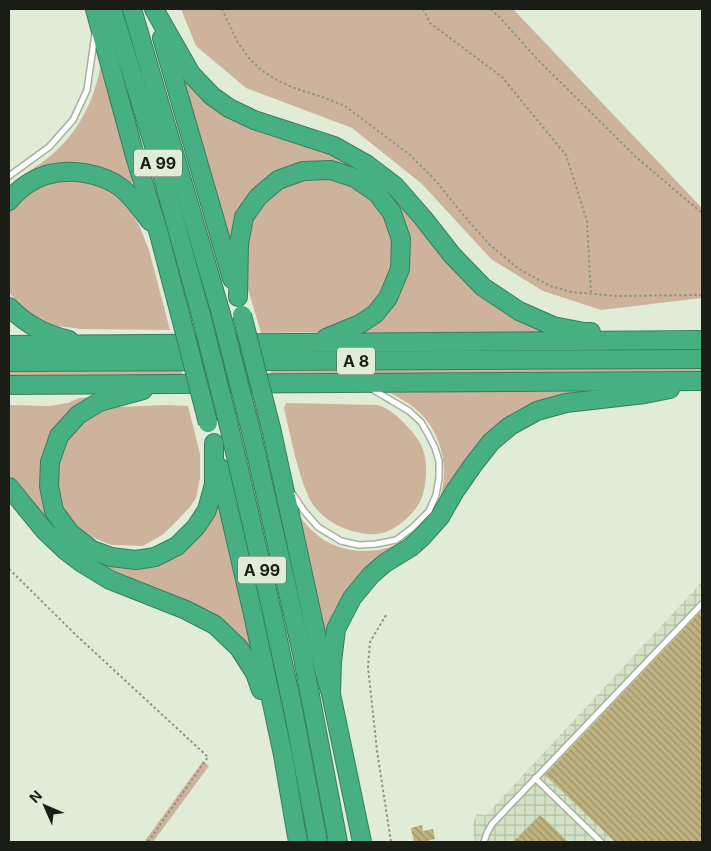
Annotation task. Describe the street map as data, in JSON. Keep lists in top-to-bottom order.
{
  "streets": {
    "highway": ["A 99", "A 8"]
  },
  "north": "top left"
}
